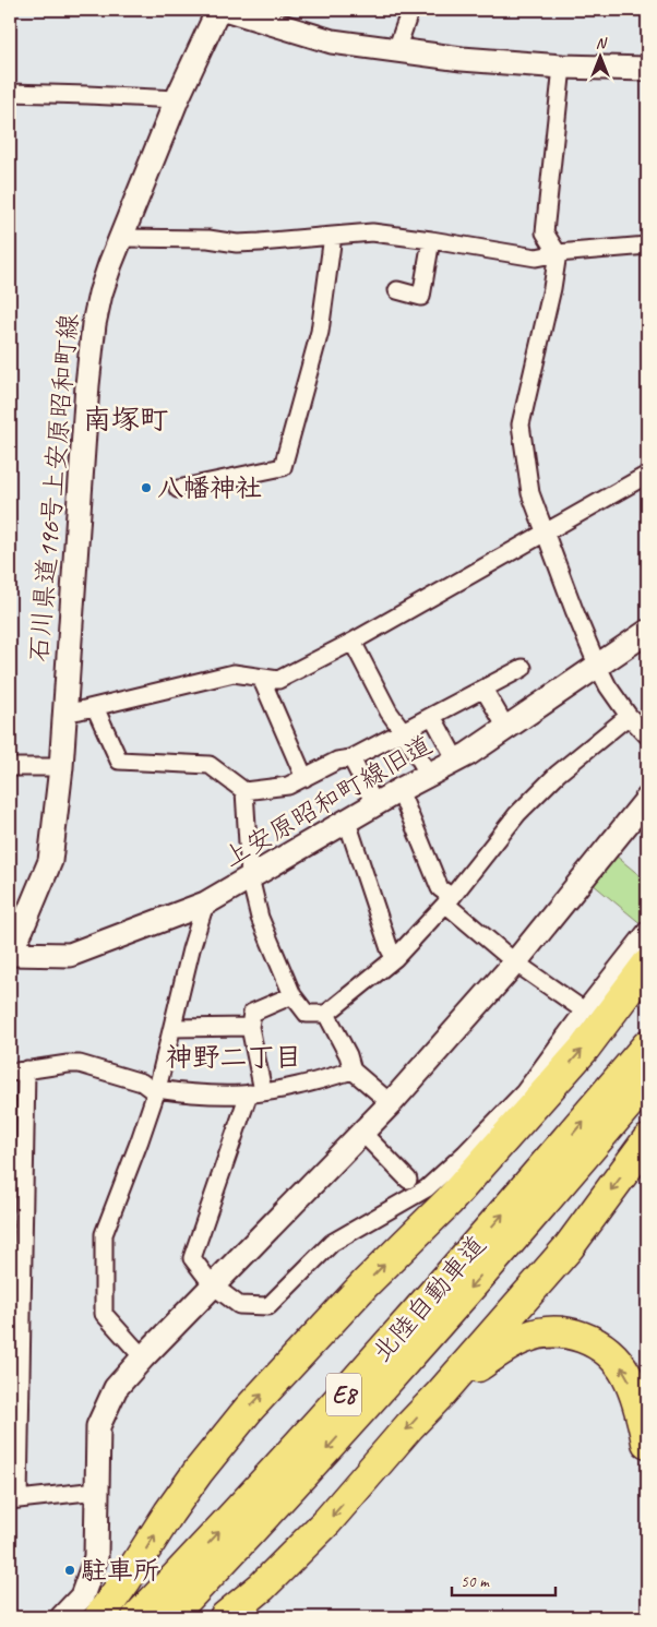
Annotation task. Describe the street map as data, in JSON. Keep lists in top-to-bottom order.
{
  "streets": {
    "highway": ["北陸自動車道", "E8"],
    "street": ["石川県道196号上安原昭和町線", "上安原昭和町線旧道"]
  },
  "crossings": [
    ["石川県道196号上安原昭和町線", "上安原昭和町線旧道"]
  ],
  "districts": ["南塚町", "神野二丁目"],
  "places": ["八幡神社", "駐車所"],
  "scale_bar": "50 m",
  "north": "top"
}
